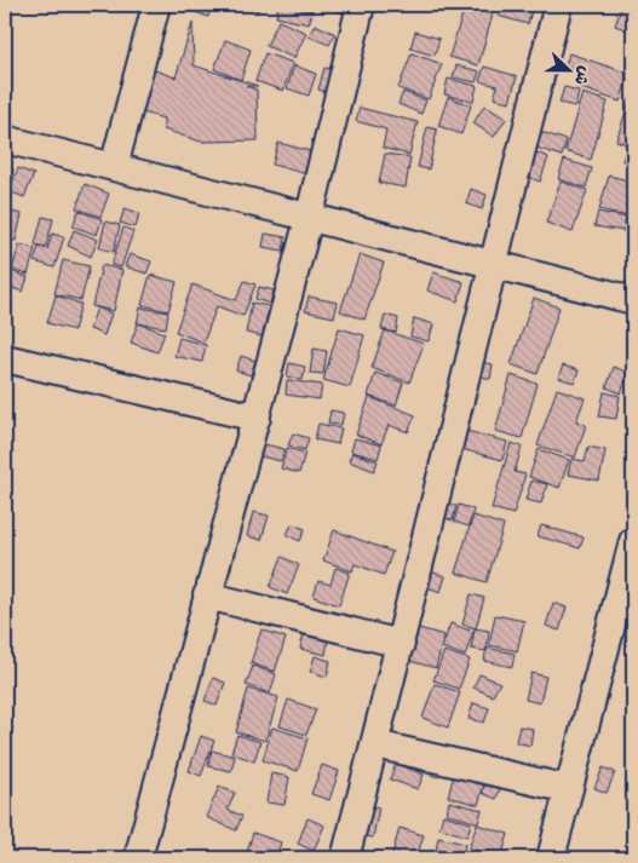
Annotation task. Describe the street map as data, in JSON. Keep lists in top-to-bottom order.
{
  "north": "right"
}
